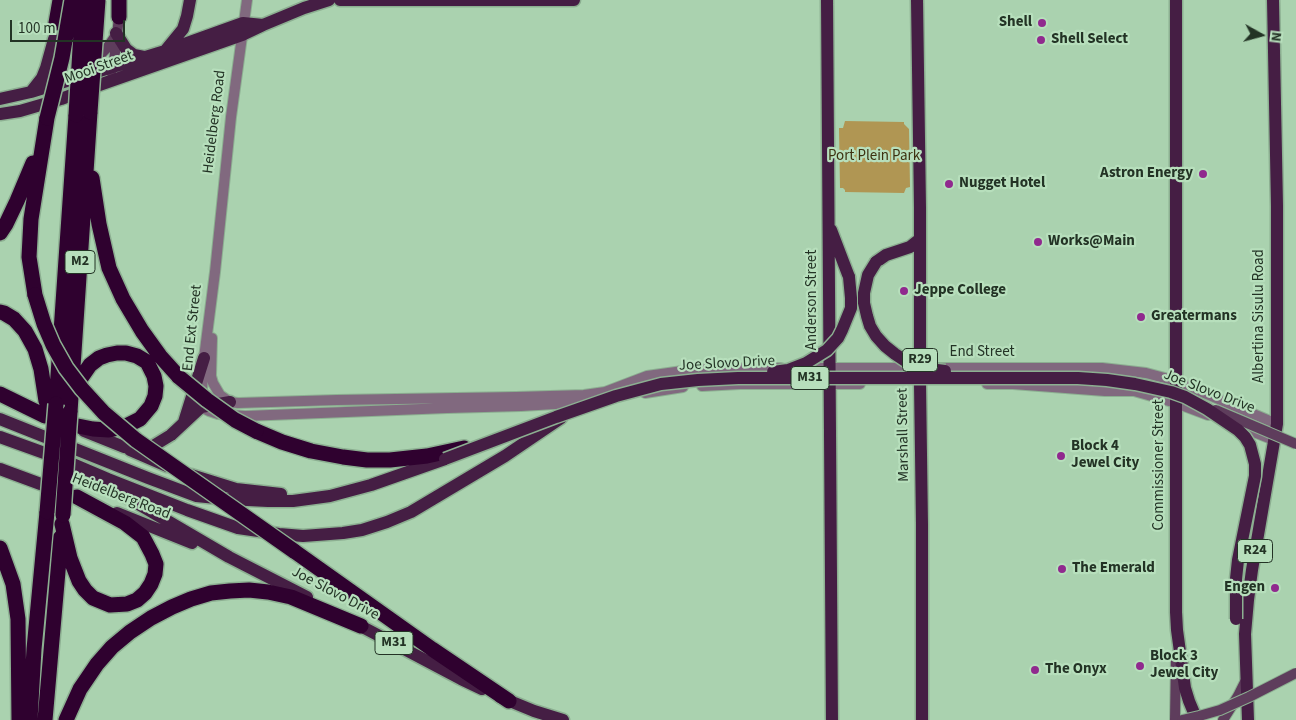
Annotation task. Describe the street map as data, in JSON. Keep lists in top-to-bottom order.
{
  "streets": {
    "highway": ["M2"],
    "main road": [
      "Mooi Street",
      "Heidelberg Road",
      "Anderson Street",
      "Albertina Sisulu Road",
      "R29",
      "Joe Slovo Drive",
      "M31",
      "Marshall Street",
      "Commissioner Street",
      "R24"
    ],
    "street": ["End Ext Street", "End Street"]
  },
  "crossings": [
    ["Mooi Street", "Heidelberg Road"],
    ["Heidelberg Road", "End Ext Street"],
    ["Heidelberg Road", "Joe Slovo Drive"],
    ["Anderson Street", "End Street"],
    ["Albertina Sisulu Road", "End Street"],
    ["End Ext Street", "End Street"],
    ["End Street", "Joe Slovo Drive"],
    ["End Street", "Marshall Street"],
    ["End Street", "Commissioner Street"],
    ["Joe Slovo Drive", "Commissioner Street"]
  ],
  "parks": ["Port Plein Park"],
  "places": [
    "Shell",
    "Shell Select",
    "Astron Energy",
    "Nugget Hotel",
    "Works@Main",
    "Jeppe College",
    "Greatermans",
    "Block 4 Jewel City",
    "The Emerald",
    "Engen",
    "Block 3 Jewel City",
    "The Onyx"
  ],
  "scale_bar": "100 m",
  "north": "right"
}
